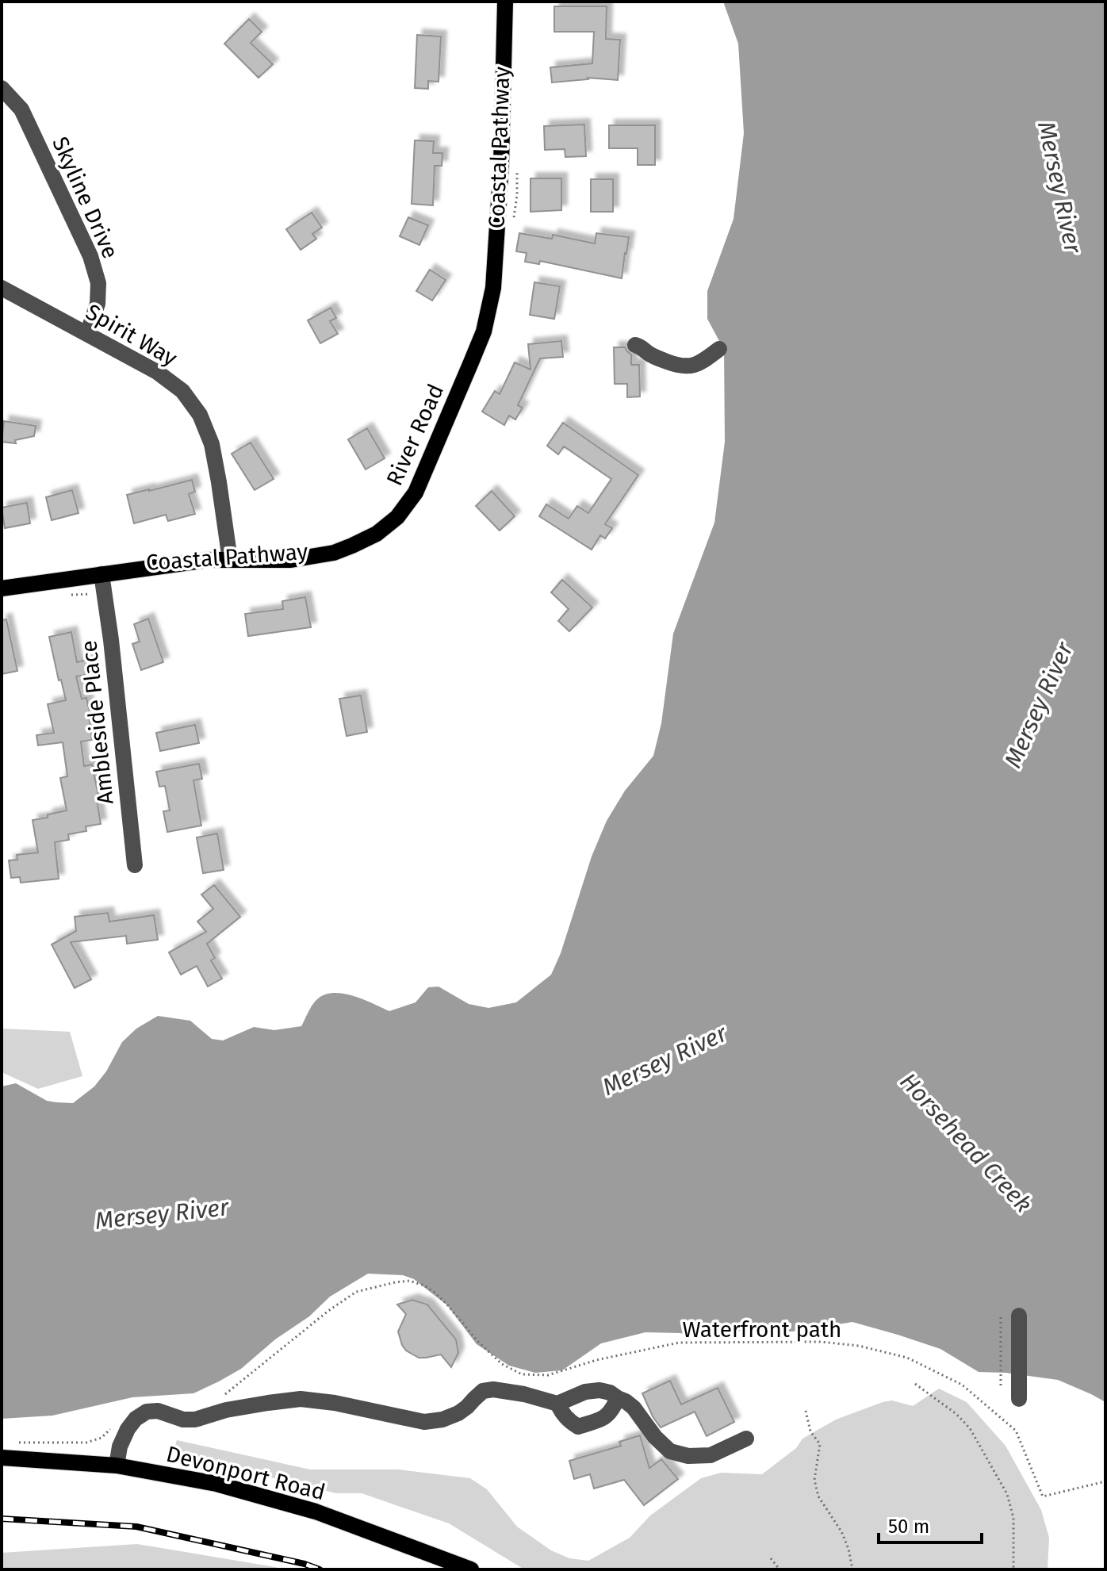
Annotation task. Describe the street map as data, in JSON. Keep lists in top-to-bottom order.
{
  "streets": {
    "main road": ["River Road", "Devonport Road"],
    "street": ["Skyline Drive", "Spirit Way", "Ambleside Place"],
    "path": ["Coastal Pathway", "Waterfront path"]
  },
  "crossings": [
    ["Skyline Drive", "Spirit Way"],
    ["Spirit Way", "River Road"],
    ["River Road", "Ambleside Place"]
  ],
  "water": ["Mersey River", "Horsehead Creek"],
  "scale_bar": "50 m"
}
